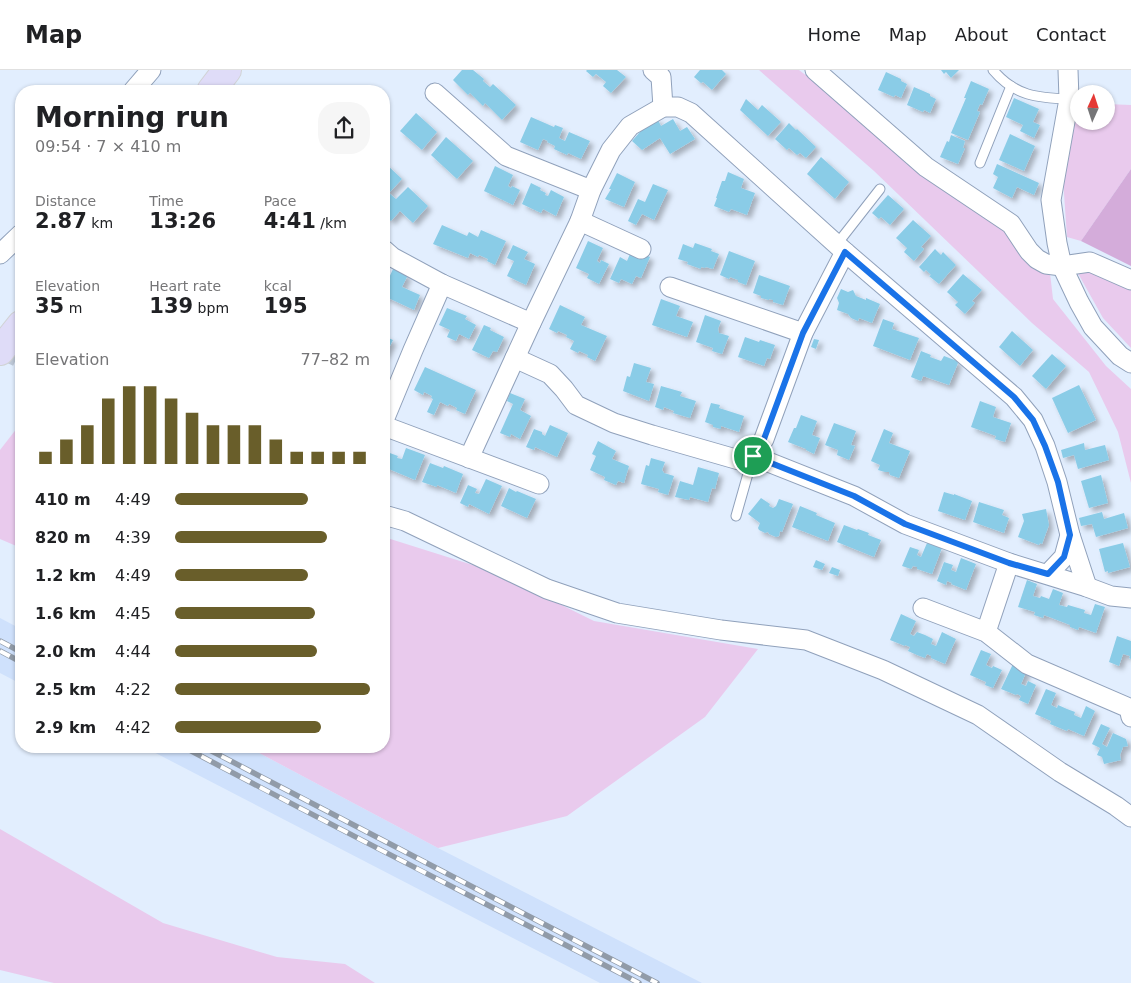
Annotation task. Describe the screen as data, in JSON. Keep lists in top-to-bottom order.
{
  "north": "top",
  "page": {
    "header": "Map",
    "nav": [
      "Home",
      "Map",
      "About",
      "Contact"
    ],
    "heading": ["Morning run", "09:54 · 7 × 410 m"],
    "stats": [
      ["Distance", "2.87 km"],
      ["Time", "13:26"],
      ["Pace", "4:41 /km"],
      ["Elevation", "35 m"],
      ["Heart rate", "139 bpm"],
      ["kcal", "195"]
    ],
    "chart": ["Elevation", "77–82 m"],
    "list": [
      {
        "name": "410 m",
        "note": "4:49"
      },
      {
        "name": "820 m",
        "note": "4:39"
      },
      {
        "name": "1.2 km",
        "note": "4:49"
      },
      {
        "name": "1.6 km",
        "note": "4:45"
      },
      {
        "name": "2.0 km",
        "note": "4:44"
      },
      {
        "name": "2.5 km",
        "note": "4:22"
      },
      {
        "name": "2.9 km",
        "note": "4:42"
      }
    ]
  }
}
